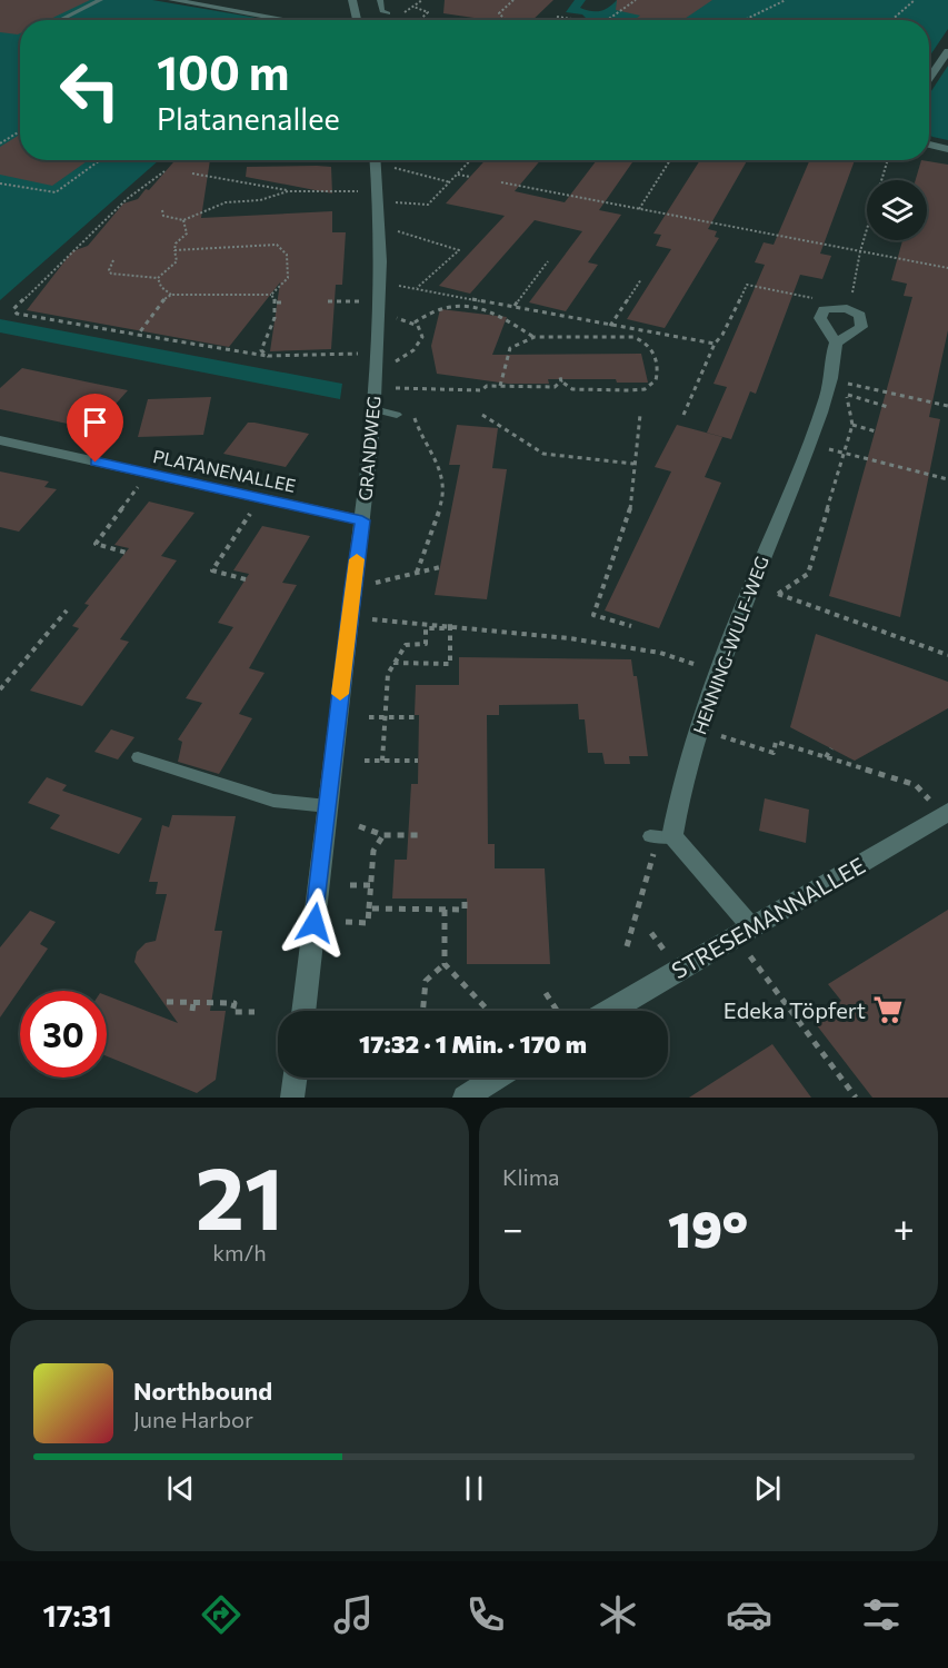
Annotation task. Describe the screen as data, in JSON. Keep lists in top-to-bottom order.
{
  "streets": {
    "street": [
      "GRANDWEG",
      "PLATANENALLEE",
      "HENNING-WULF-WEG",
      "STRESEMANNALLEE"
    ]
  },
  "crossings": [
    ["GRANDWEG", "PLATANENALLEE"]
  ],
  "places": {
    "supermarket": ["Edeka Töpfert"]
  },
  "page": {
    "turn": ["100 m", "Platanenallee"],
    "limit": "30",
    "trip": "17:32 · 1 Min. · 170 m",
    "tile": [
      ["21", "km/h"],
      "Klima"
    ],
    "heat": ["−", "19°", "+"],
    "song": ["Northbound", "June Harbor"],
    "tabs": "17:31"
  }
}
